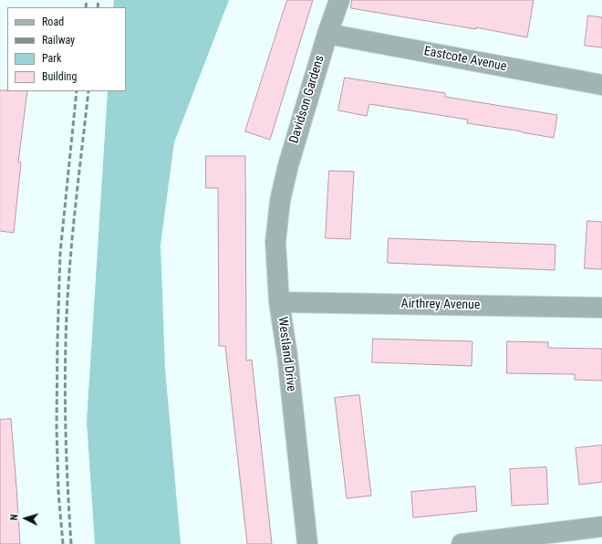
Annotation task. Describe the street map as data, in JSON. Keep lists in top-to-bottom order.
{
  "streets": {
    "street": [
      "Eastcote Avenue",
      "Davidson Gardens",
      "Airthrey Avenue",
      "Westland Drive"
    ]
  },
  "crossings": [
    ["Eastcote Avenue", "Davidson Gardens"],
    ["Davidson Gardens", "Westland Drive"],
    ["Airthrey Avenue", "Westland Drive"]
  ],
  "legend": [
    "Road",
    "Railway",
    "Park",
    "Building"
  ],
  "north": "left"
}
